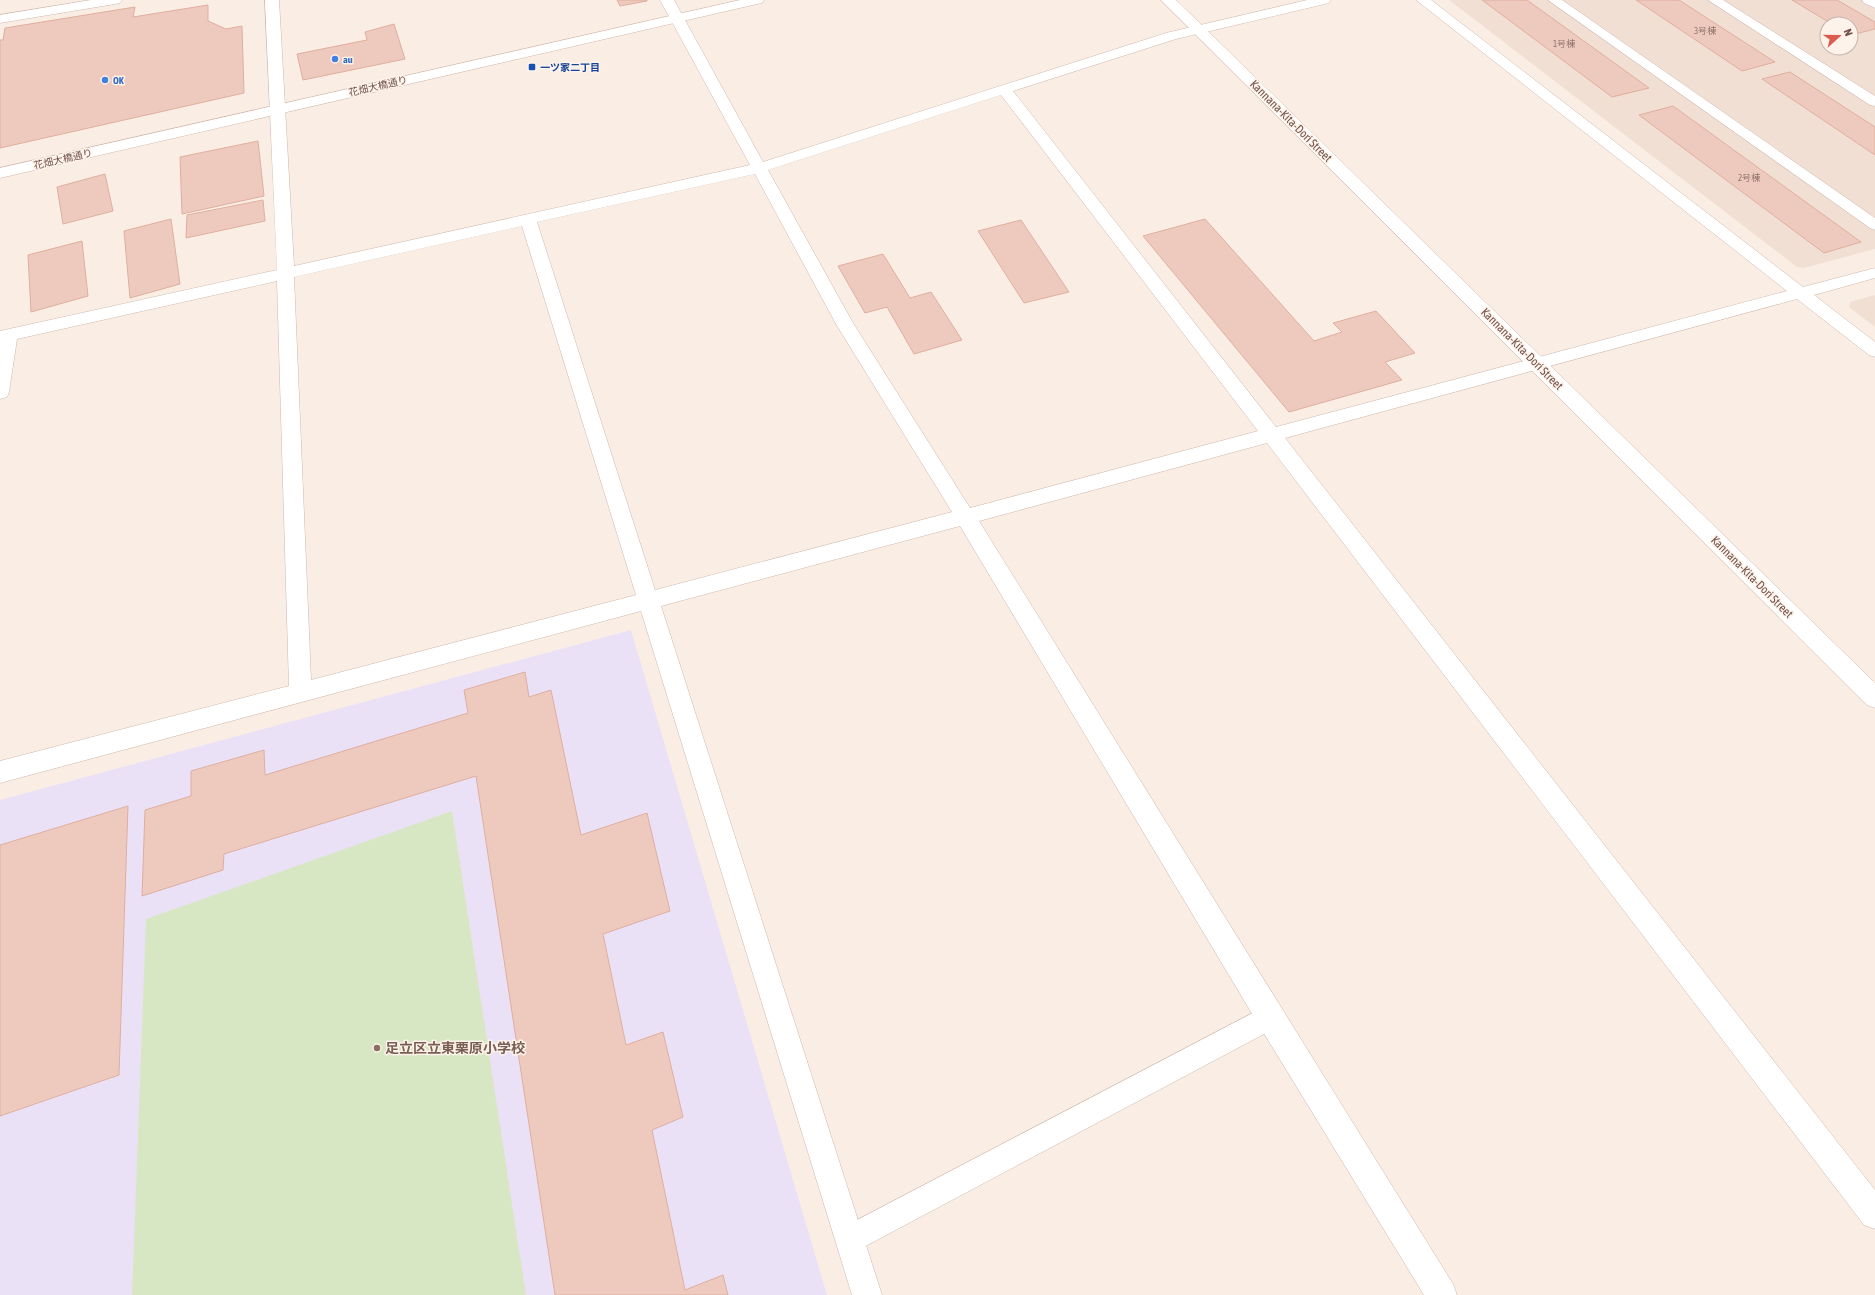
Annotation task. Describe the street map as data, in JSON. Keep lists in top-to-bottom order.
{
  "streets": {
    "street": ["花畑大橋通り", "Kannana-Kita-Dori Street"]
  },
  "places": {
    "other": ["au", "OK", "足立区立東栗原小学校"],
    "transit": ["一ツ家二丁目"]
  },
  "house_numbers": ["3号棟", "1号棟", "2号棟"],
  "north": "right"
}
